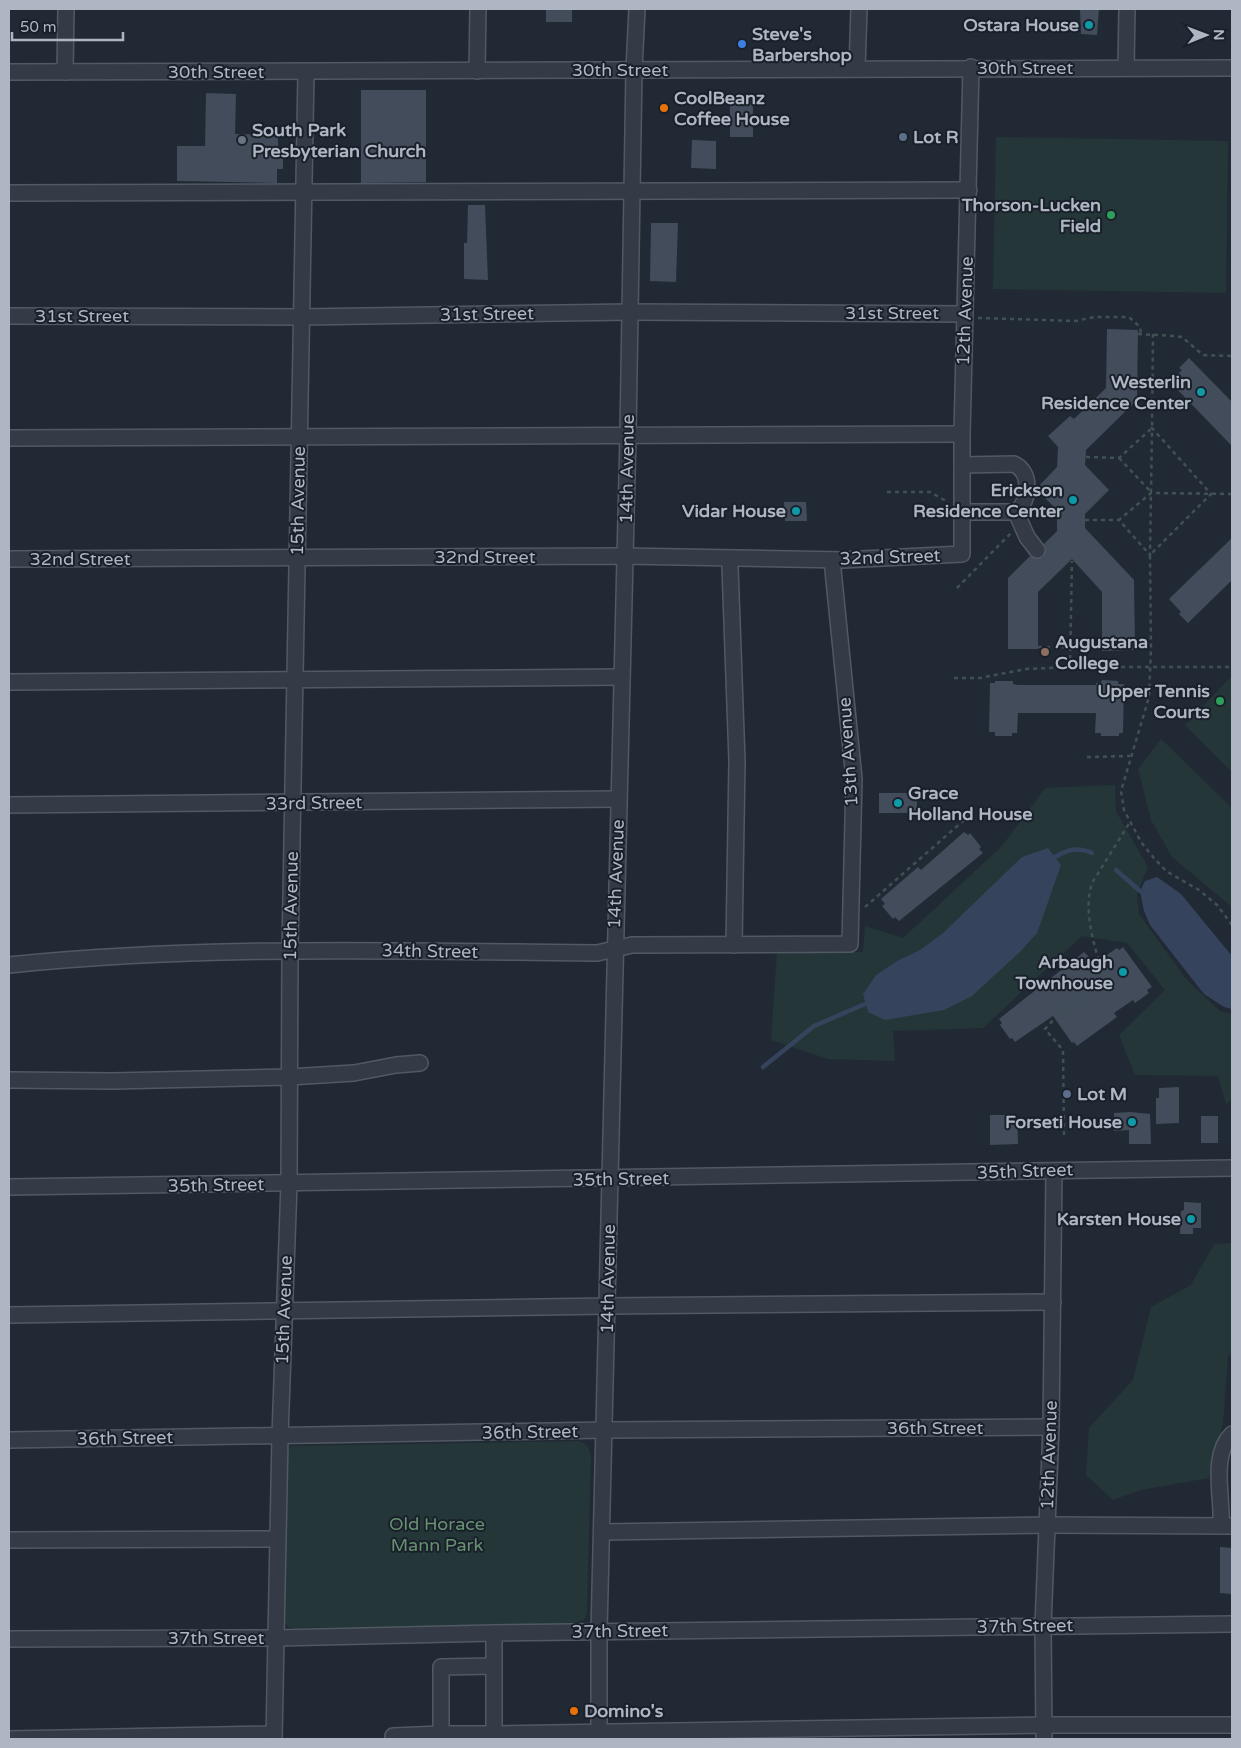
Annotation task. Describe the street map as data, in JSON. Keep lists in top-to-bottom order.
{
  "streets": {
    "street": [
      "30th Street",
      "12th Avenue",
      "31st Street",
      "14th Avenue",
      "15th Avenue",
      "32nd Street",
      "13th Avenue",
      "33rd Street",
      "34th Street",
      "35th Street",
      "36th Street",
      "37th Street"
    ]
  },
  "crossings": [
    ["30th Street", "12th Avenue"],
    ["30th Street", "14th Avenue"],
    ["30th Street", "15th Avenue"],
    ["12th Avenue", "31st Street"],
    ["12th Avenue", "32nd Street"],
    ["12th Avenue", "35th Street"],
    ["12th Avenue", "36th Street"],
    ["12th Avenue", "37th Street"],
    ["31st Street", "14th Avenue"],
    ["31st Street", "15th Avenue"],
    ["14th Avenue", "32nd Street"],
    ["14th Avenue", "33rd Street"],
    ["14th Avenue", "34th Street"],
    ["14th Avenue", "35th Street"],
    ["14th Avenue", "36th Street"],
    ["14th Avenue", "37th Street"],
    ["15th Avenue", "32nd Street"],
    ["15th Avenue", "33rd Street"],
    ["15th Avenue", "34th Street"],
    ["15th Avenue", "35th Street"],
    ["15th Avenue", "36th Street"],
    ["15th Avenue", "37th Street"],
    ["32nd Street", "13th Avenue"],
    ["13th Avenue", "34th Street"]
  ],
  "parks": ["Old Horace Mann Park"],
  "places": [
    "Ostara House",
    "Steve's Barbershop",
    "CoolBeanz Coffee House",
    "Lot R",
    "South Park Presbyterian Church",
    "Thorson-Lucken Field",
    "Westerlin Residence Center",
    "Erickson Residence Center",
    "Vidar House",
    "Augustana College",
    "Upper Tennis Courts",
    "Grace Holland House",
    "Arbaugh Townhouse",
    "Lot M",
    "Forseti House",
    "Karsten House",
    "Domino's"
  ],
  "scale_bar": "50 m",
  "north": "right"
}
